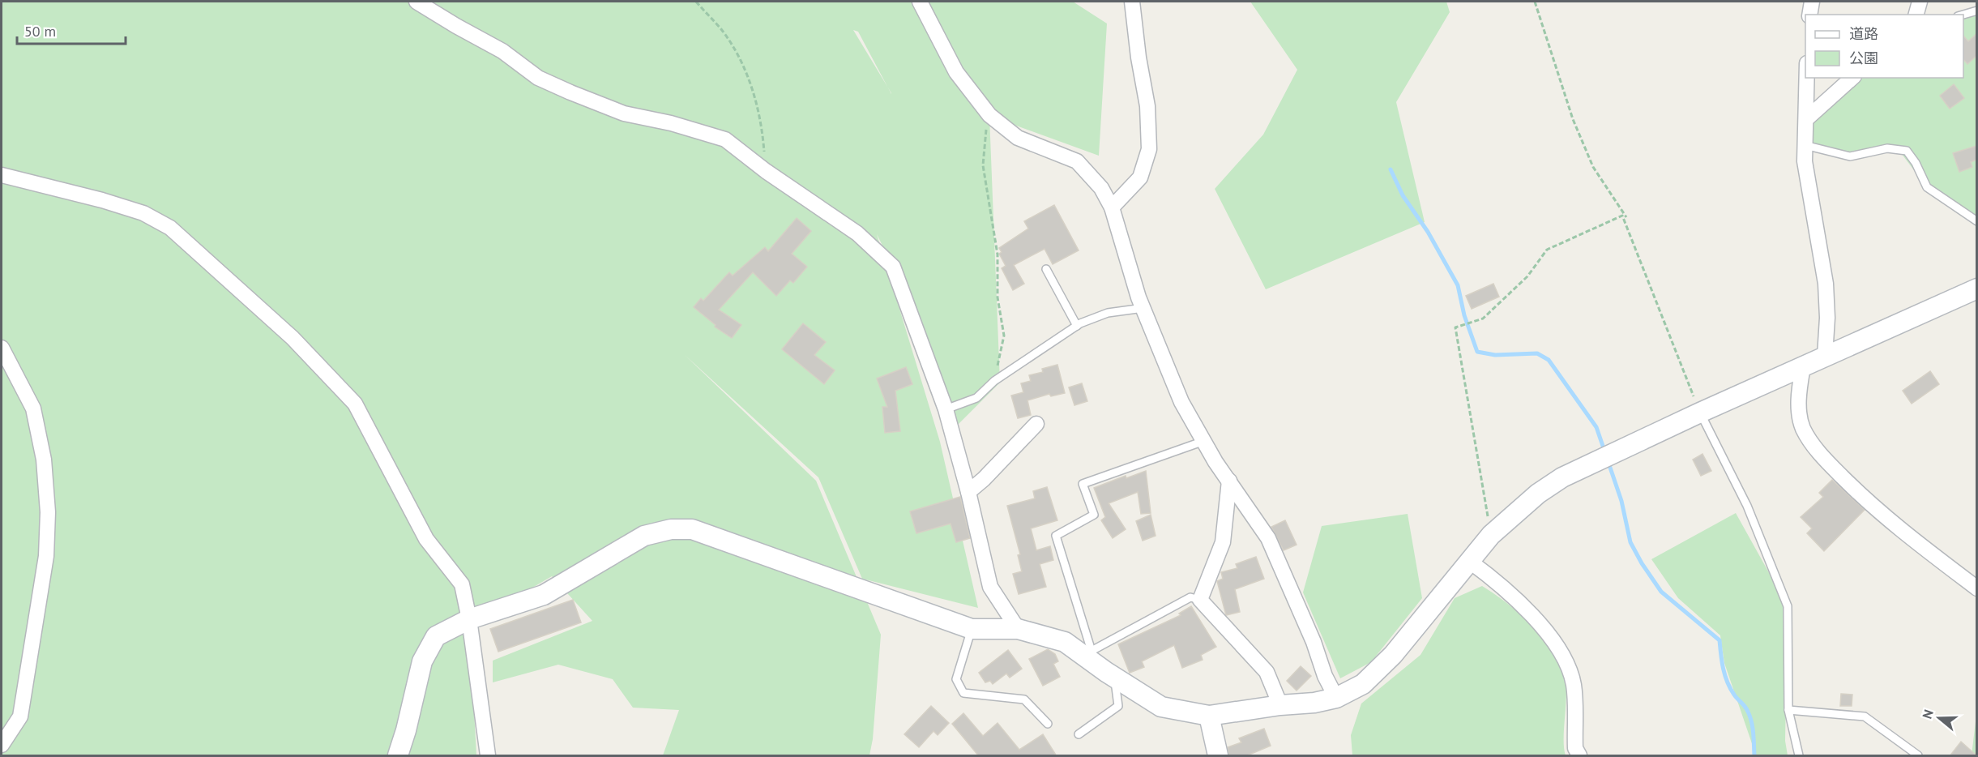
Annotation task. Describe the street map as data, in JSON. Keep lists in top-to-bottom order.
{
  "legend": ["道路", "公園"],
  "scale_bar": "50 m",
  "north": "left"
}
